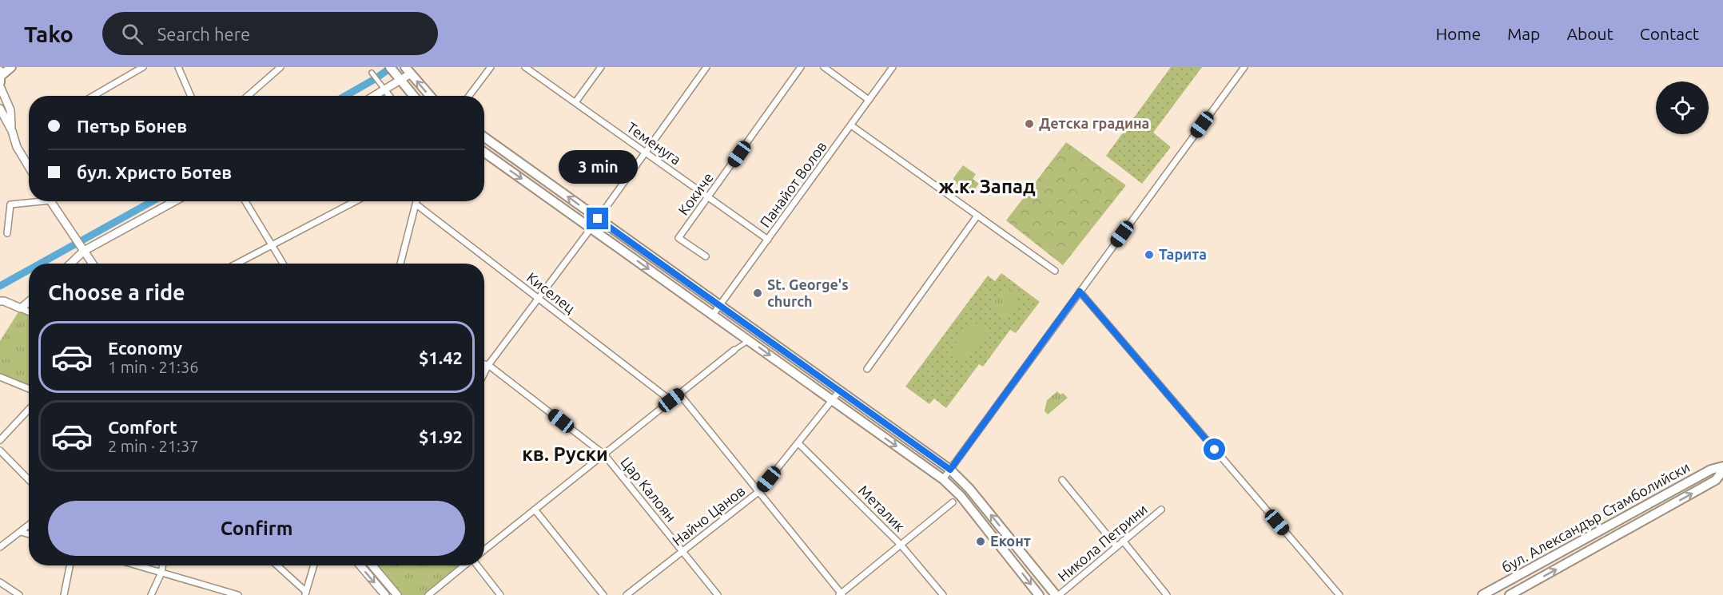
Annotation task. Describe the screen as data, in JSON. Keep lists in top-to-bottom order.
{
  "streets": {
    "main road": ["бул. Александър Стамболийски"],
    "street": [
      "Теменуга",
      "Панайот Волов",
      "Кокиче",
      "Киселец",
      "Цар Калоян",
      "Металик",
      "Найчо Цанов",
      "Никола Петрини"
    ]
  },
  "crossings": [
    ["Теменуга", "Панайот Волов"],
    ["Теменуга", "Кокиче"],
    ["Цар Калоян", "Найчо Цанов"],
    ["Металик", "Найчо Цанов"]
  ],
  "districts": ["ж.к. Запад", "кв. Руски"],
  "places": [
    "Детска градина",
    "Тарита",
    "St. George's church",
    "Еконт"
  ],
  "page": {
    "header": "Tako",
    "search": "Search here",
    "nav": [
      "Home",
      "Map",
      "About",
      "Contact"
    ],
    "banner": ["Петър Бонев", "бул. Христо Ботев"],
    "bubble": "3 min",
    "heading": "Choose a ride",
    "list": [
      {
        "name": "Economy",
        "note": "1 min · 21:36",
        "value": "$1.42"
      },
      {
        "name": "Comfort",
        "note": "2 min · 21:37",
        "value": "$1.92"
      }
    ],
    "buttons": "Confirm"
  }
}
